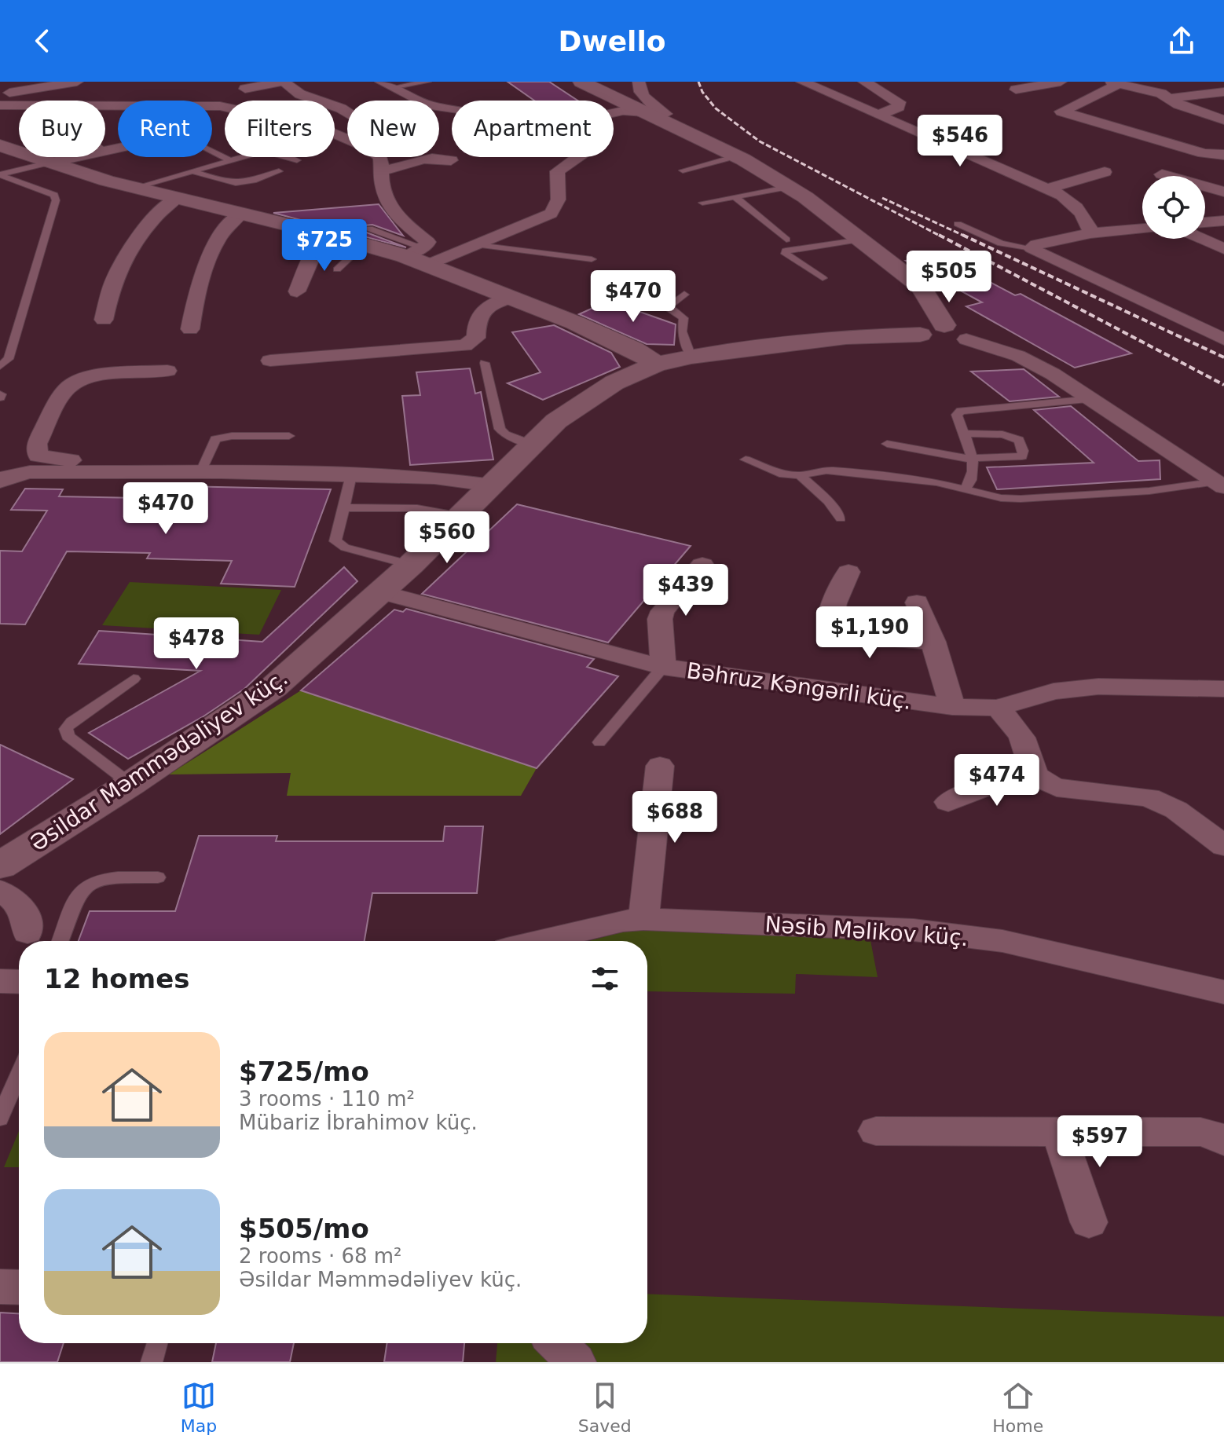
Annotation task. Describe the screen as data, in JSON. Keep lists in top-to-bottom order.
{
  "streets": {
    "street": ["Bəhruz Kəngərli küç.", "Əsildar Məmmədəliyev küç.", "Nəsib Məlikov küç."]
  },
  "crossings": [
    ["Bəhruz Kəngərli küç.", "Əsildar Məmmədəliyev küç."]
  ],
  "page": {
    "header": "Dwello",
    "chip": [
      "Buy",
      "Rent",
      "Filters",
      "New",
      "Apartment"
    ],
    "price": [
      "$546",
      "$725",
      "$505",
      "$470",
      "$470",
      "$560",
      "$439",
      "$1,190",
      "$478",
      "$474",
      "$688",
      "$597"
    ],
    "heading": "12 homes",
    "list": [
      {
        "name": "$725/mo",
        "note": "3 rooms · 110 m² · Mübariz İbrahimov küç."
      },
      {
        "name": "$505/mo",
        "note": "2 rooms · 68 m² · Əsildar Məmmədəliyev küç."
      }
    ],
    "tabs": ["Map", "Saved", "Home"]
  }
}
